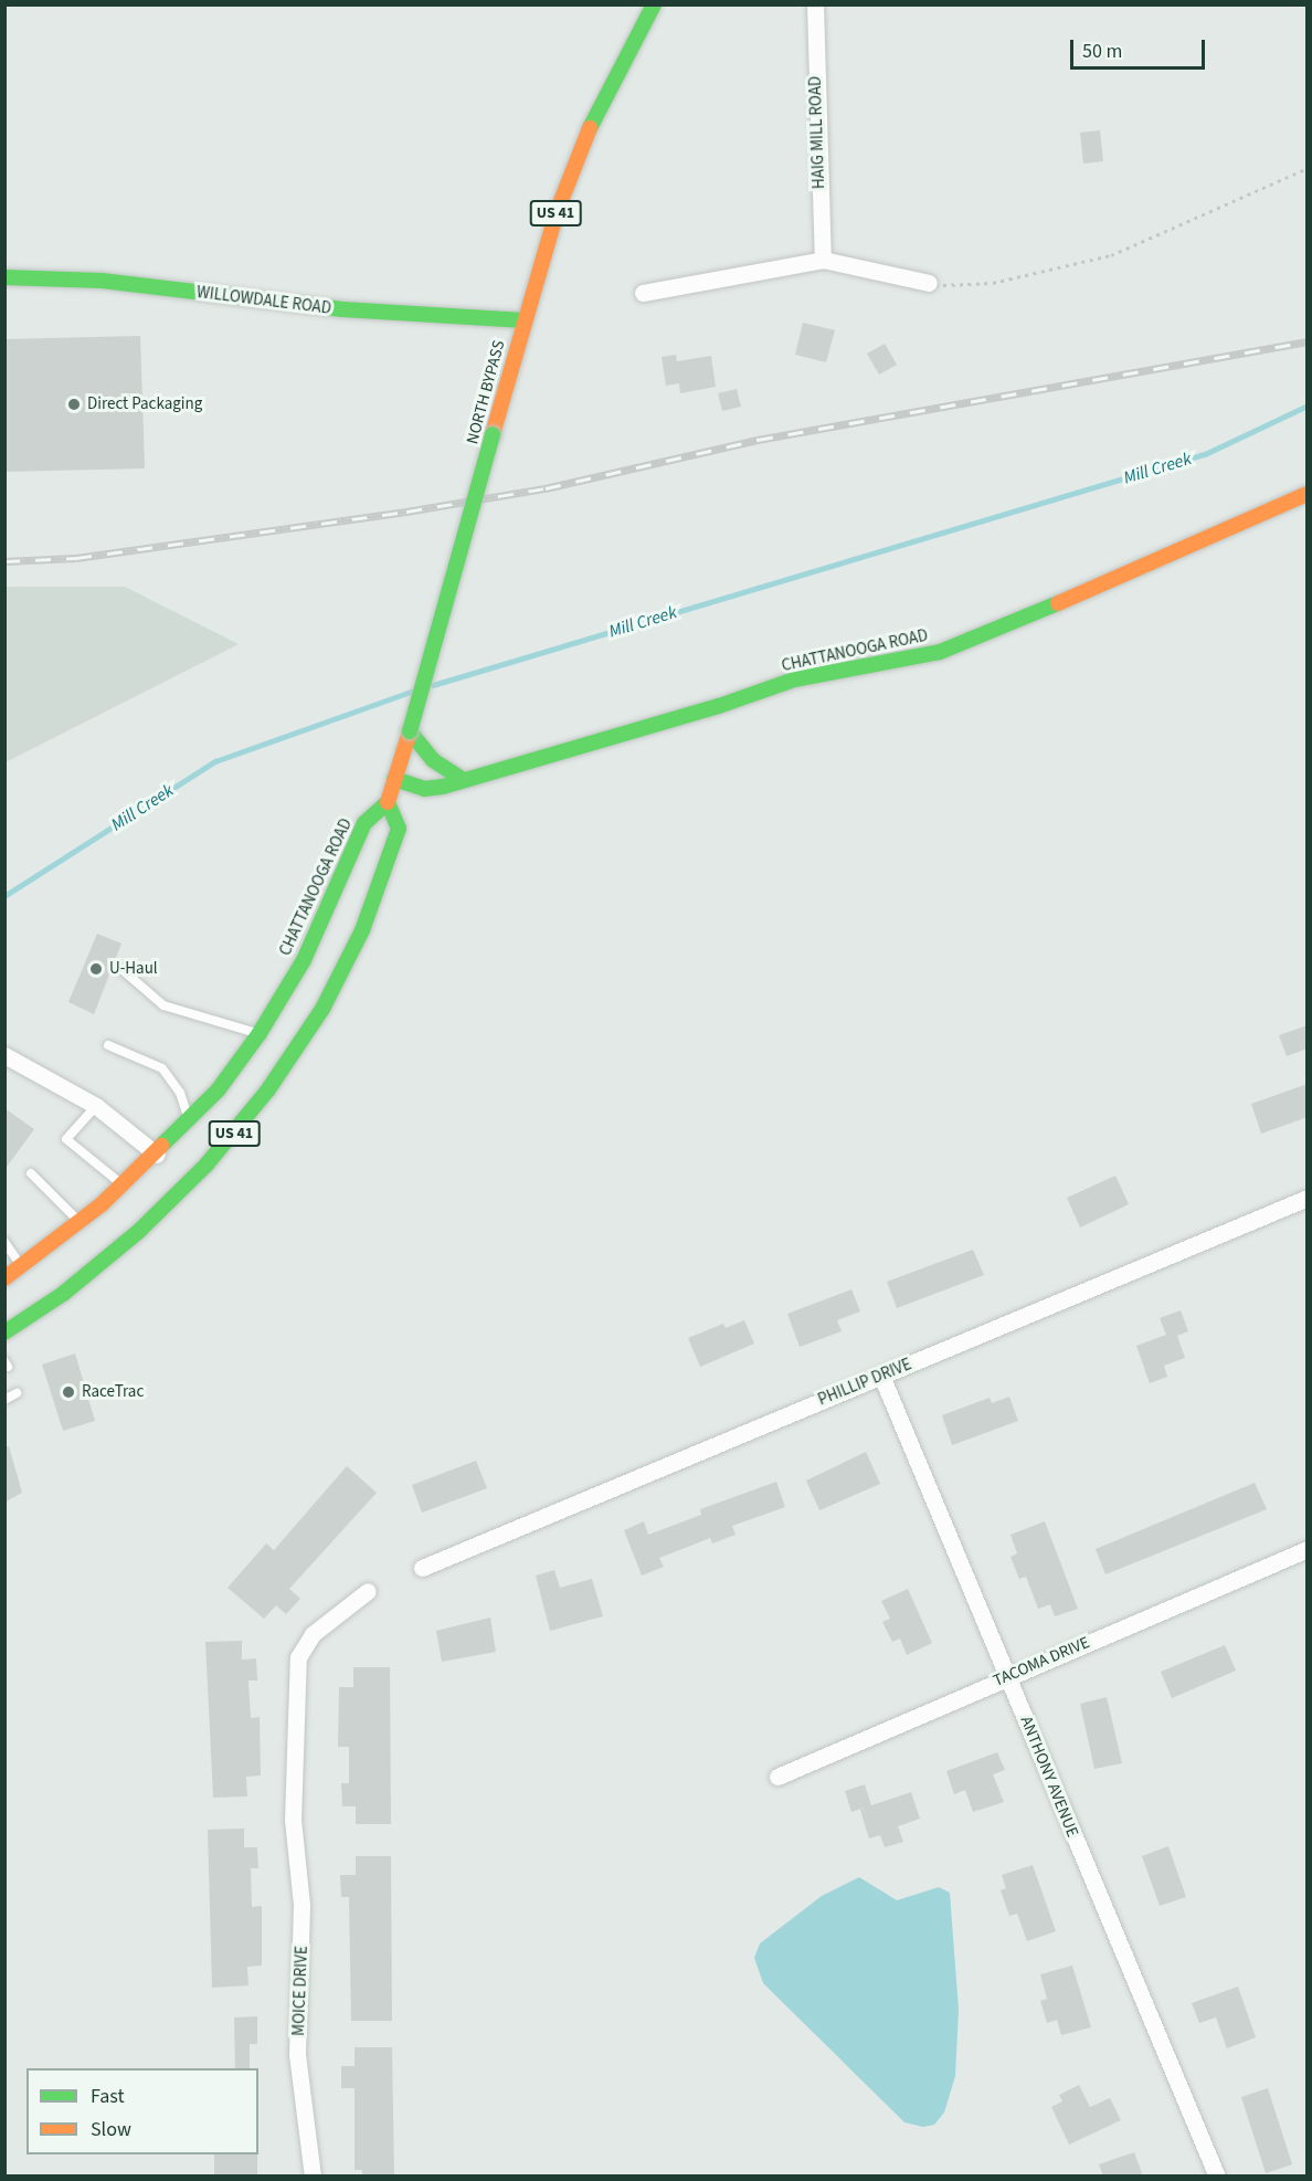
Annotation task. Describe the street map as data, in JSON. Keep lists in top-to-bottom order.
{
  "streets": {
    "main road": [
      "US 41",
      "WILLOWDALE ROAD",
      "NORTH BYPASS",
      "CHATTANOOGA ROAD"
    ],
    "street": [
      "HAIG MILL ROAD",
      "PHILLIP DRIVE",
      "TACOMA DRIVE",
      "ANTHONY AVENUE",
      "MOICE DRIVE"
    ]
  },
  "crossings": [
    ["US 41", "NORTH BYPASS"],
    ["US 41", "CHATTANOOGA ROAD"],
    ["WILLOWDALE ROAD", "NORTH BYPASS"],
    ["NORTH BYPASS", "CHATTANOOGA ROAD"],
    ["PHILLIP DRIVE", "ANTHONY AVENUE"],
    ["TACOMA DRIVE", "ANTHONY AVENUE"]
  ],
  "water": ["Mill Creek"],
  "places": ["Direct Packaging", "U-Haul", "RaceTrac"],
  "legend": ["Fast", "Slow"],
  "scale_bar": "50 m"
}
